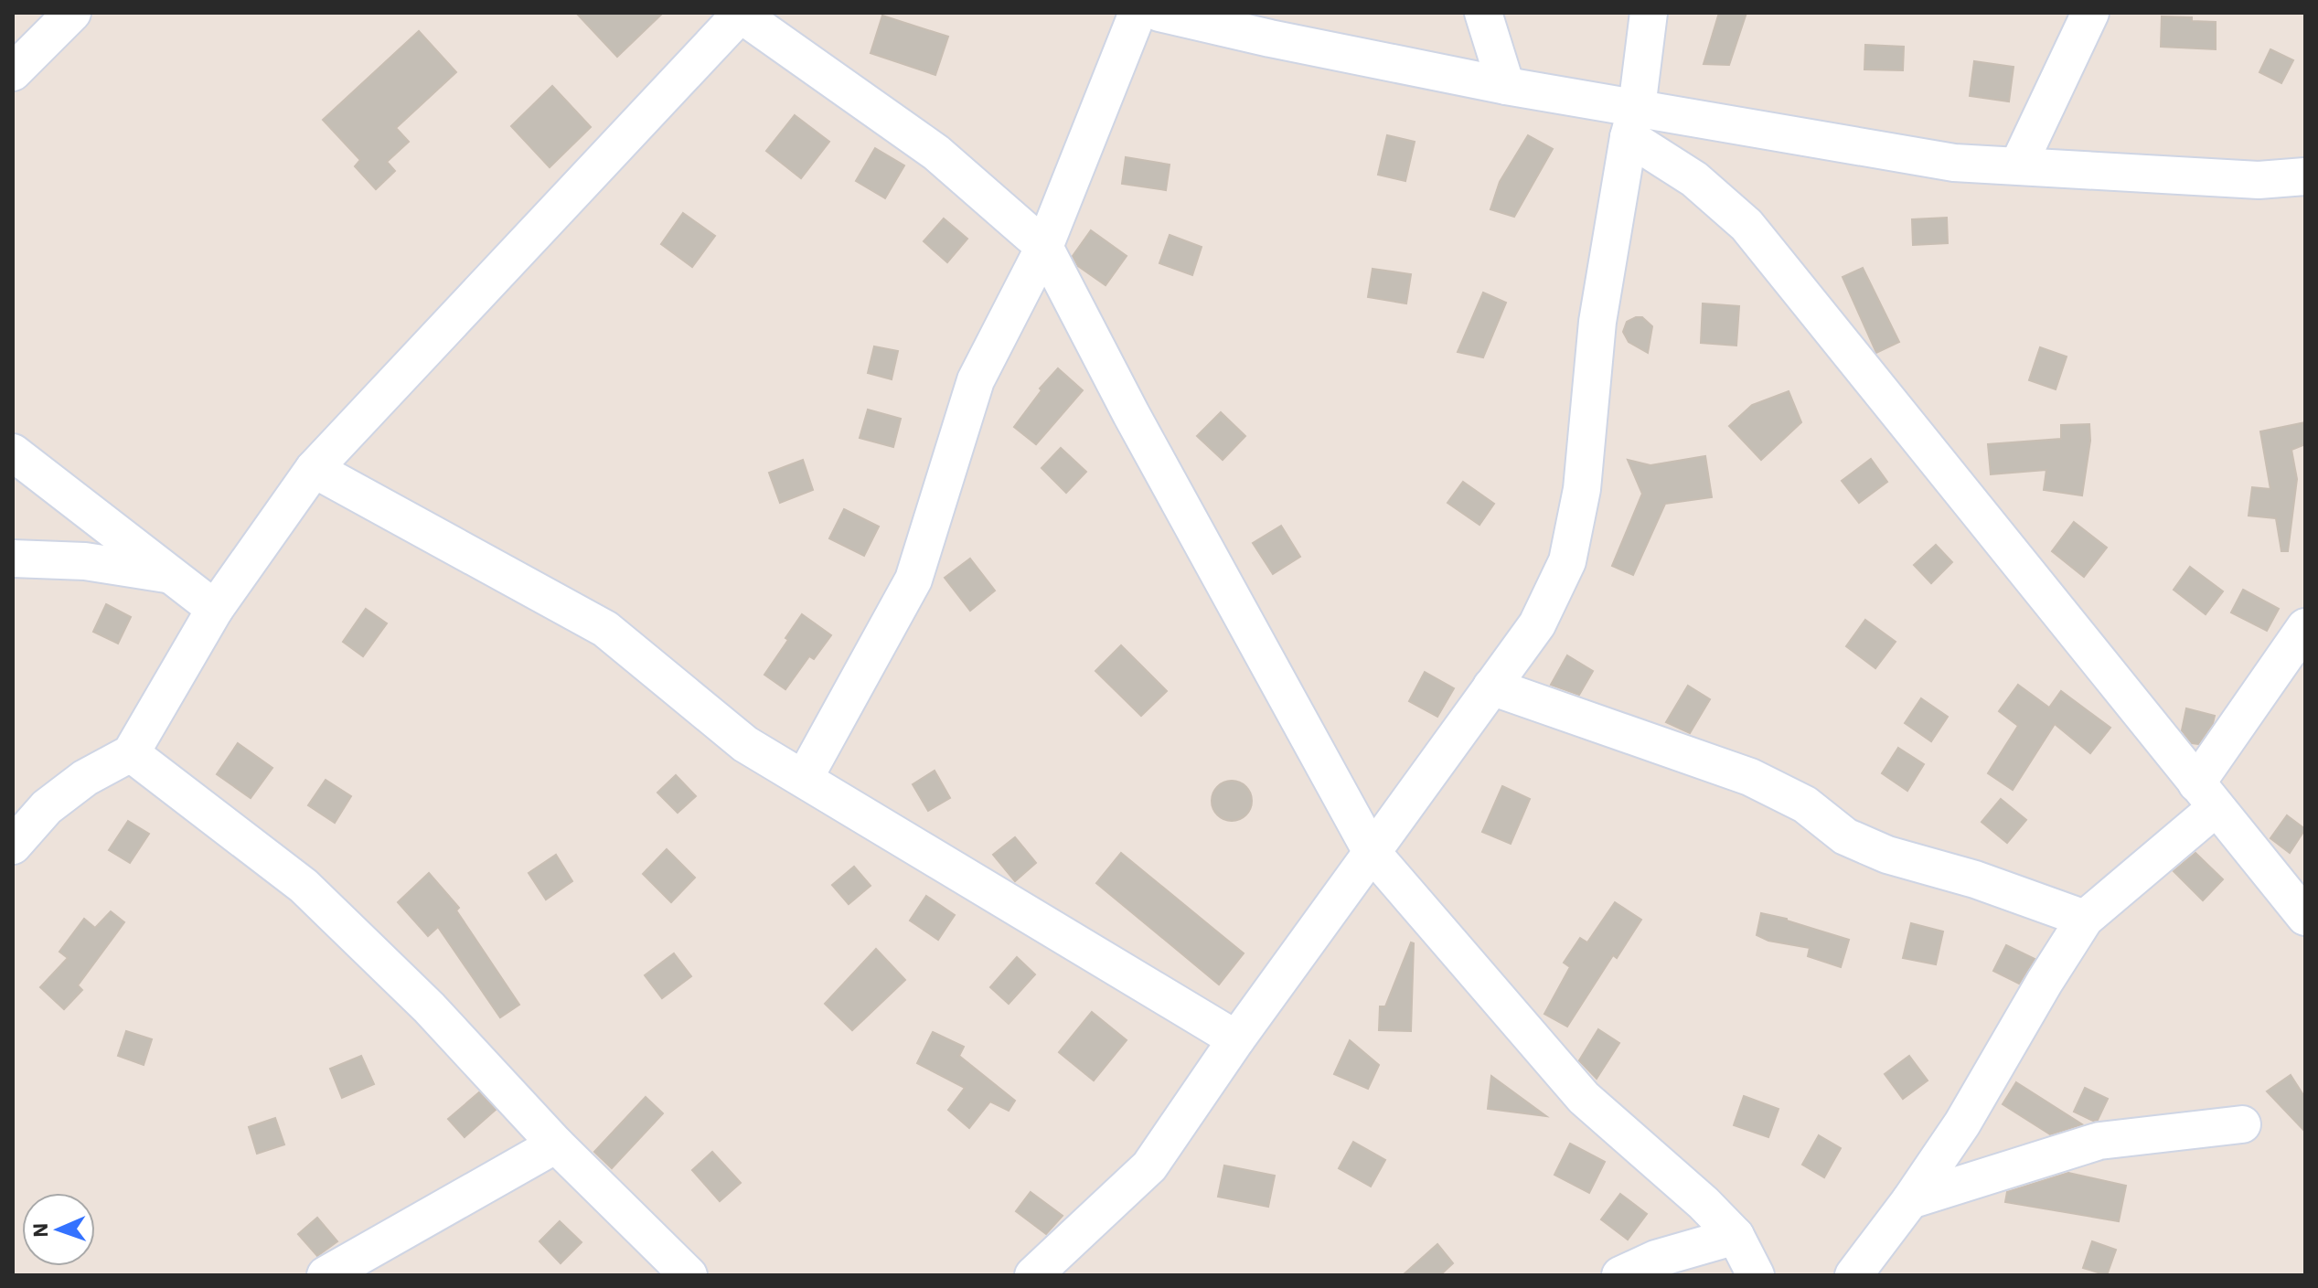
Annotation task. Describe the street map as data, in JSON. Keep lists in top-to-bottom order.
{
  "north": "left"
}
